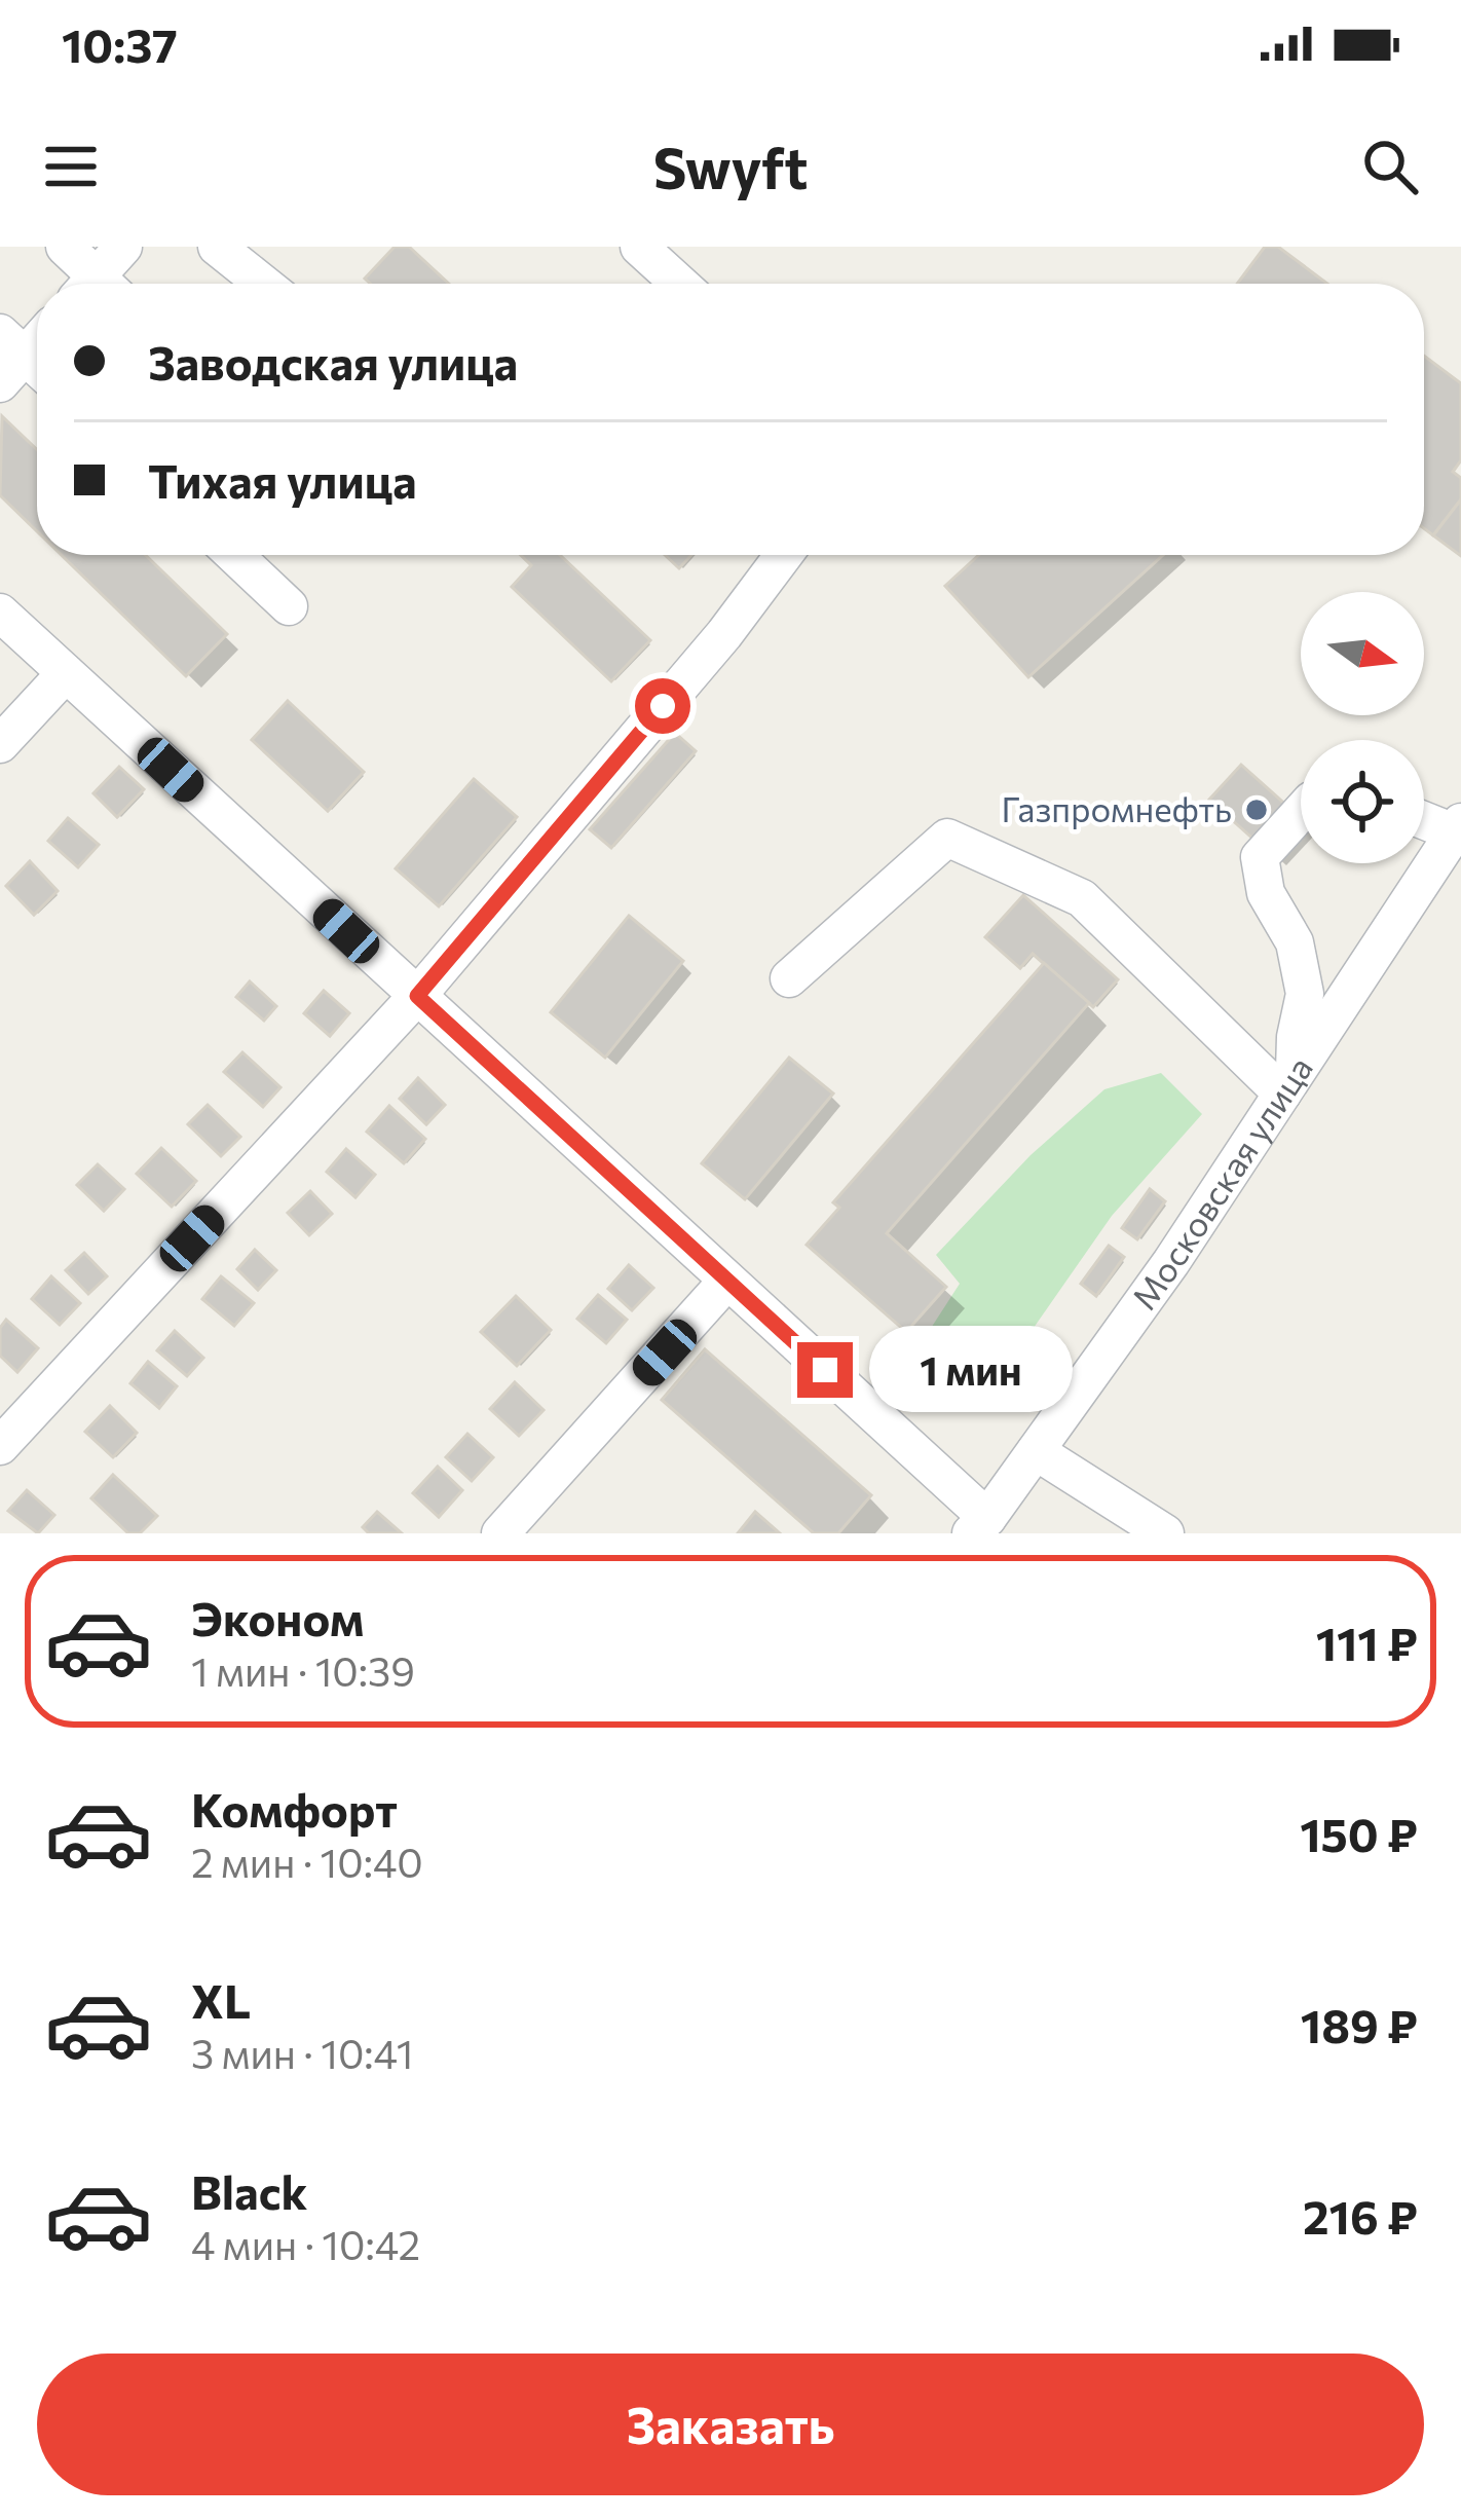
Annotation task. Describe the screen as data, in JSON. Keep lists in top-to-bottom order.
{
  "streets": {
    "street": ["Московская улица"]
  },
  "places": ["Газпромнефть"],
  "north": "right",
  "page": {
    "status": "10:37",
    "header": "Swyft",
    "banner": ["Заводская улица", "Тихая улица"],
    "bubble": "1 мин",
    "list": [
      {
        "name": "Эконом",
        "note": "1 мин · 10:39",
        "value": "111 ₽"
      },
      {
        "name": "Комфорт",
        "note": "2 мин · 10:40",
        "value": "150 ₽"
      },
      {
        "name": "XL",
        "note": "3 мин · 10:41",
        "value": "189 ₽"
      },
      {
        "name": "Black",
        "note": "4 мин · 10:42",
        "value": "216 ₽"
      }
    ],
    "buttons": "Заказать"
  }
}
